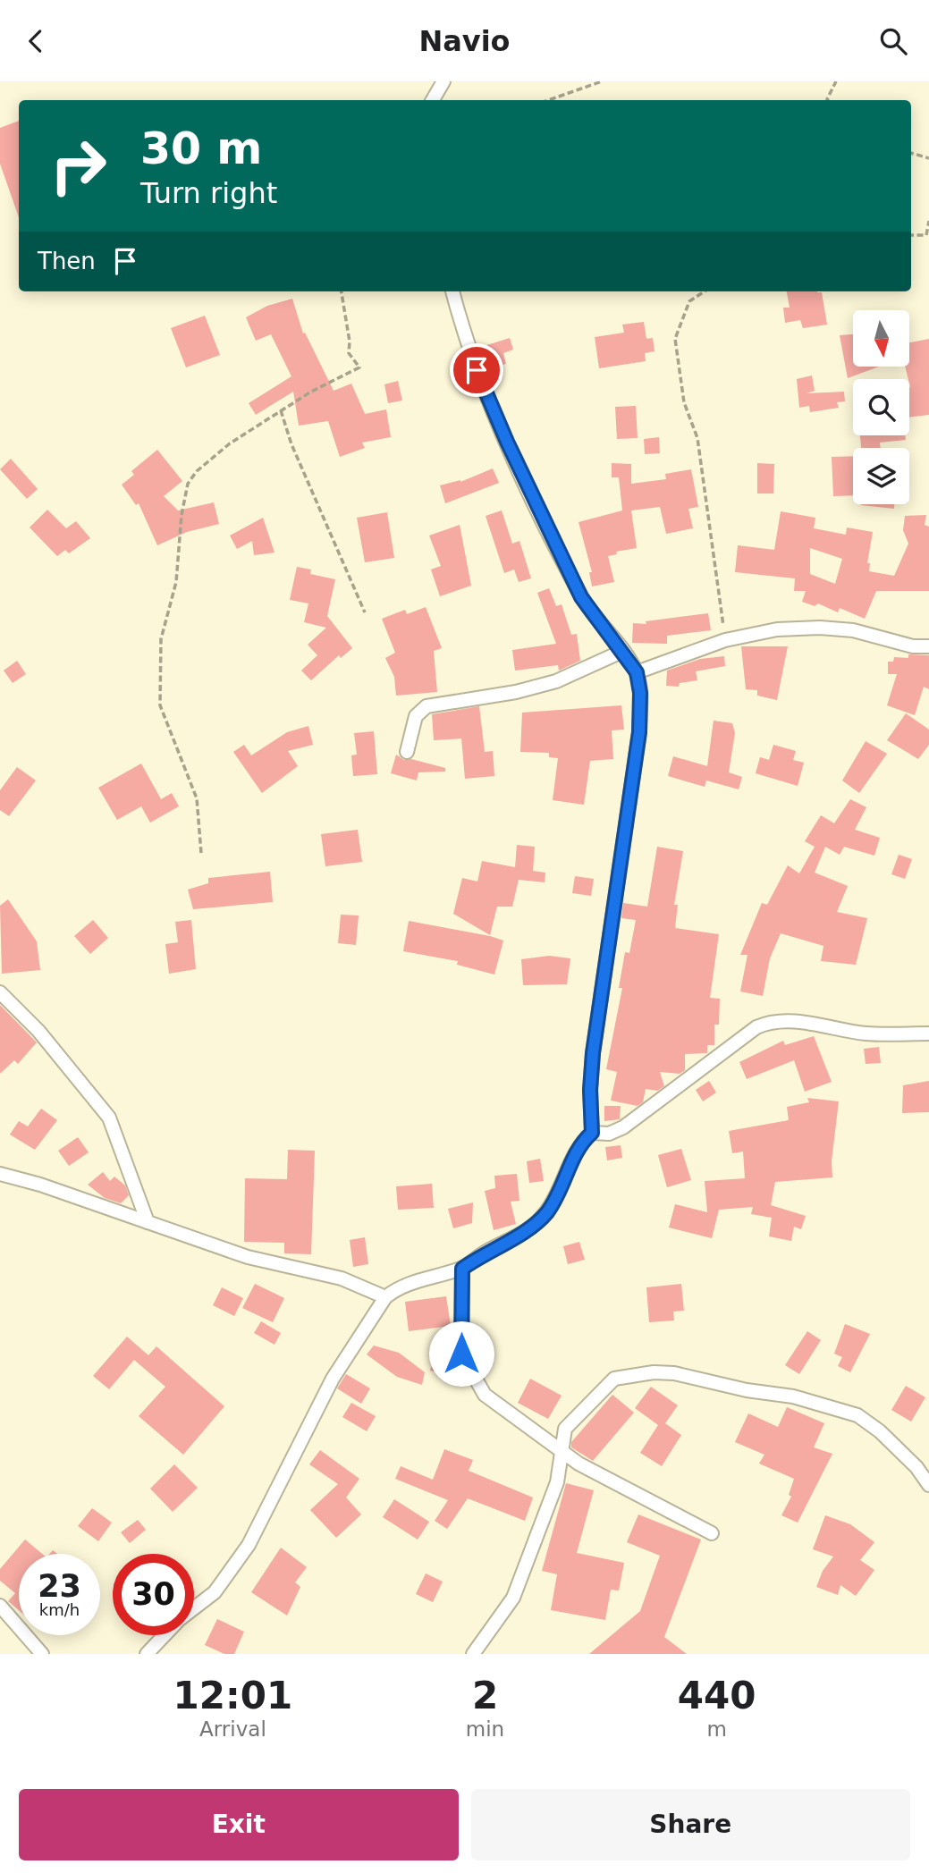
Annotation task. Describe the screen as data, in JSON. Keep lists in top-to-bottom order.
{
  "north": "bottom",
  "page": {
    "header": "Navio",
    "turn": ["30 m", "Turn right"],
    "then": "Then",
    "speed": "23 km/h",
    "limit": "30",
    "eta": [
      "12:01",
      "Arrival",
      "2",
      "min",
      "440",
      "m"
    ],
    "buttons": ["Exit", "Share"]
  }
}
